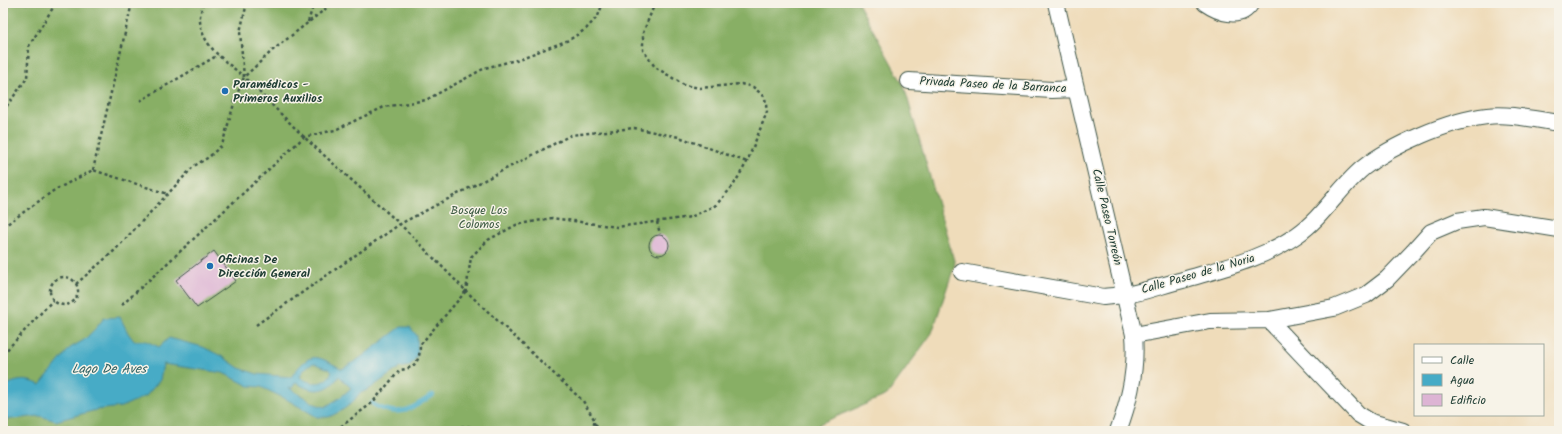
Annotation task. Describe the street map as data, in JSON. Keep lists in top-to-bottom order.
{
  "streets": {
    "street": ["Privada Paseo de la Barranca", "Calle Paseo Torreón", "Calle Paseo de la Noria"]
  },
  "crossings": [
    ["Privada Paseo de la Barranca", "Calle Paseo Torreón"],
    ["Calle Paseo Torreón", "Calle Paseo de la Noria"]
  ],
  "water": ["Lago De Aves"],
  "parks": ["Bosque Los Colomos"],
  "places": ["Paramédicos - Primeros Auxilios", "Oficinas De Dirección General"],
  "legend": ["Calle", "Agua", "Edificio"]
}
